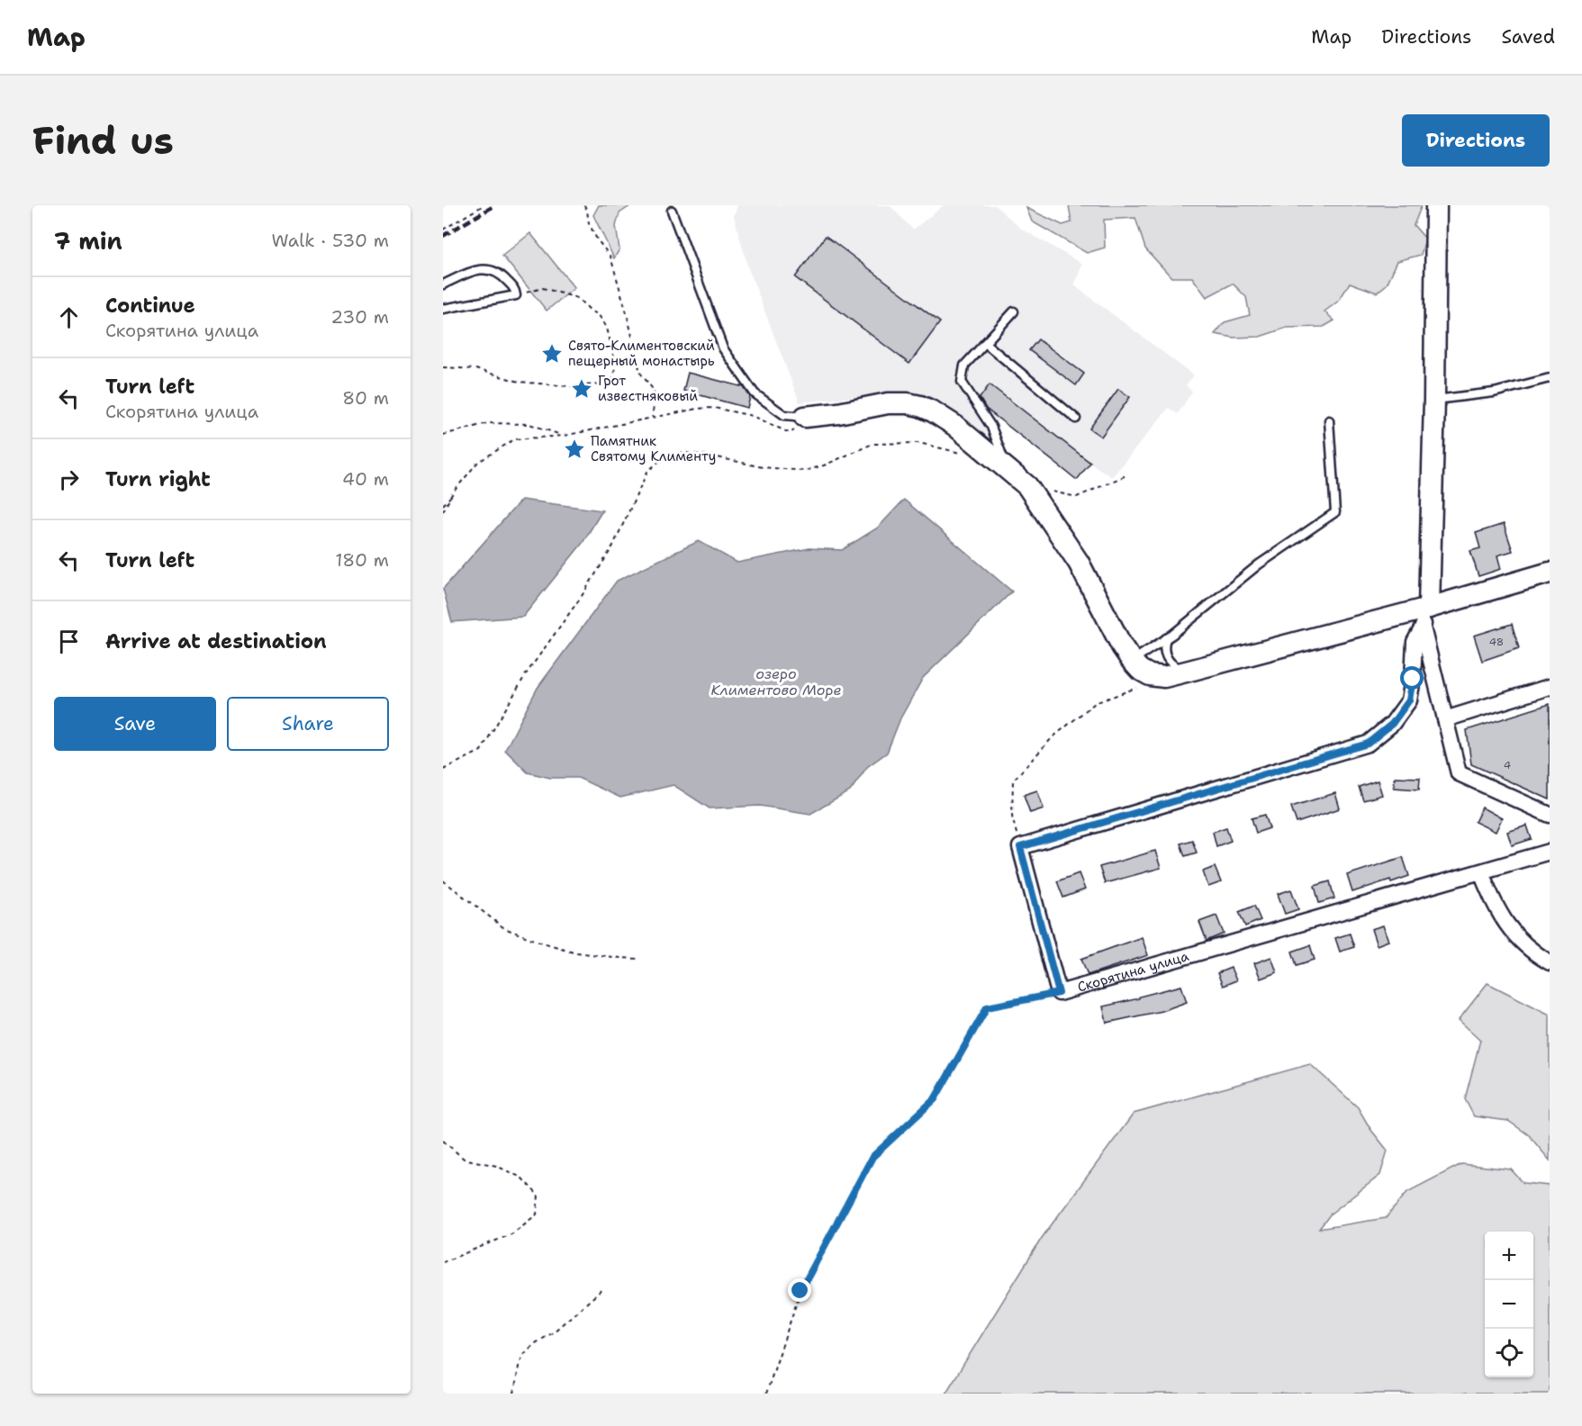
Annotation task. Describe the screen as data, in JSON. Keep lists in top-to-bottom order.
{
  "streets": {
    "street": ["Скорятина улица"]
  },
  "water": ["озеро Климентово Море"],
  "places": {
    "place": ["Свято-Климентовский пещерный монастырь", "Грот известняковый", "Памятник Святому Клименту"]
  },
  "house_numbers": ["48", "4"],
  "page": {
    "header": "Map",
    "nav": ["Map", "Directions", "Saved"],
    "buttons": [
      "Directions",
      ["Save", "Share"]
    ],
    "title": "Find us",
    "heading": ["7 min", "Walk · 530 m"],
    "list": [
      ["Continue", "Скорятина улица", "230 m"],
      ["Turn left", "Скорятина улица", "80 m"],
      ["Turn right", "40 m"],
      ["Turn left", "180 m"],
      "Arrive at destination"
    ],
    "map_buttons": ["+", "−"]
  }
}
